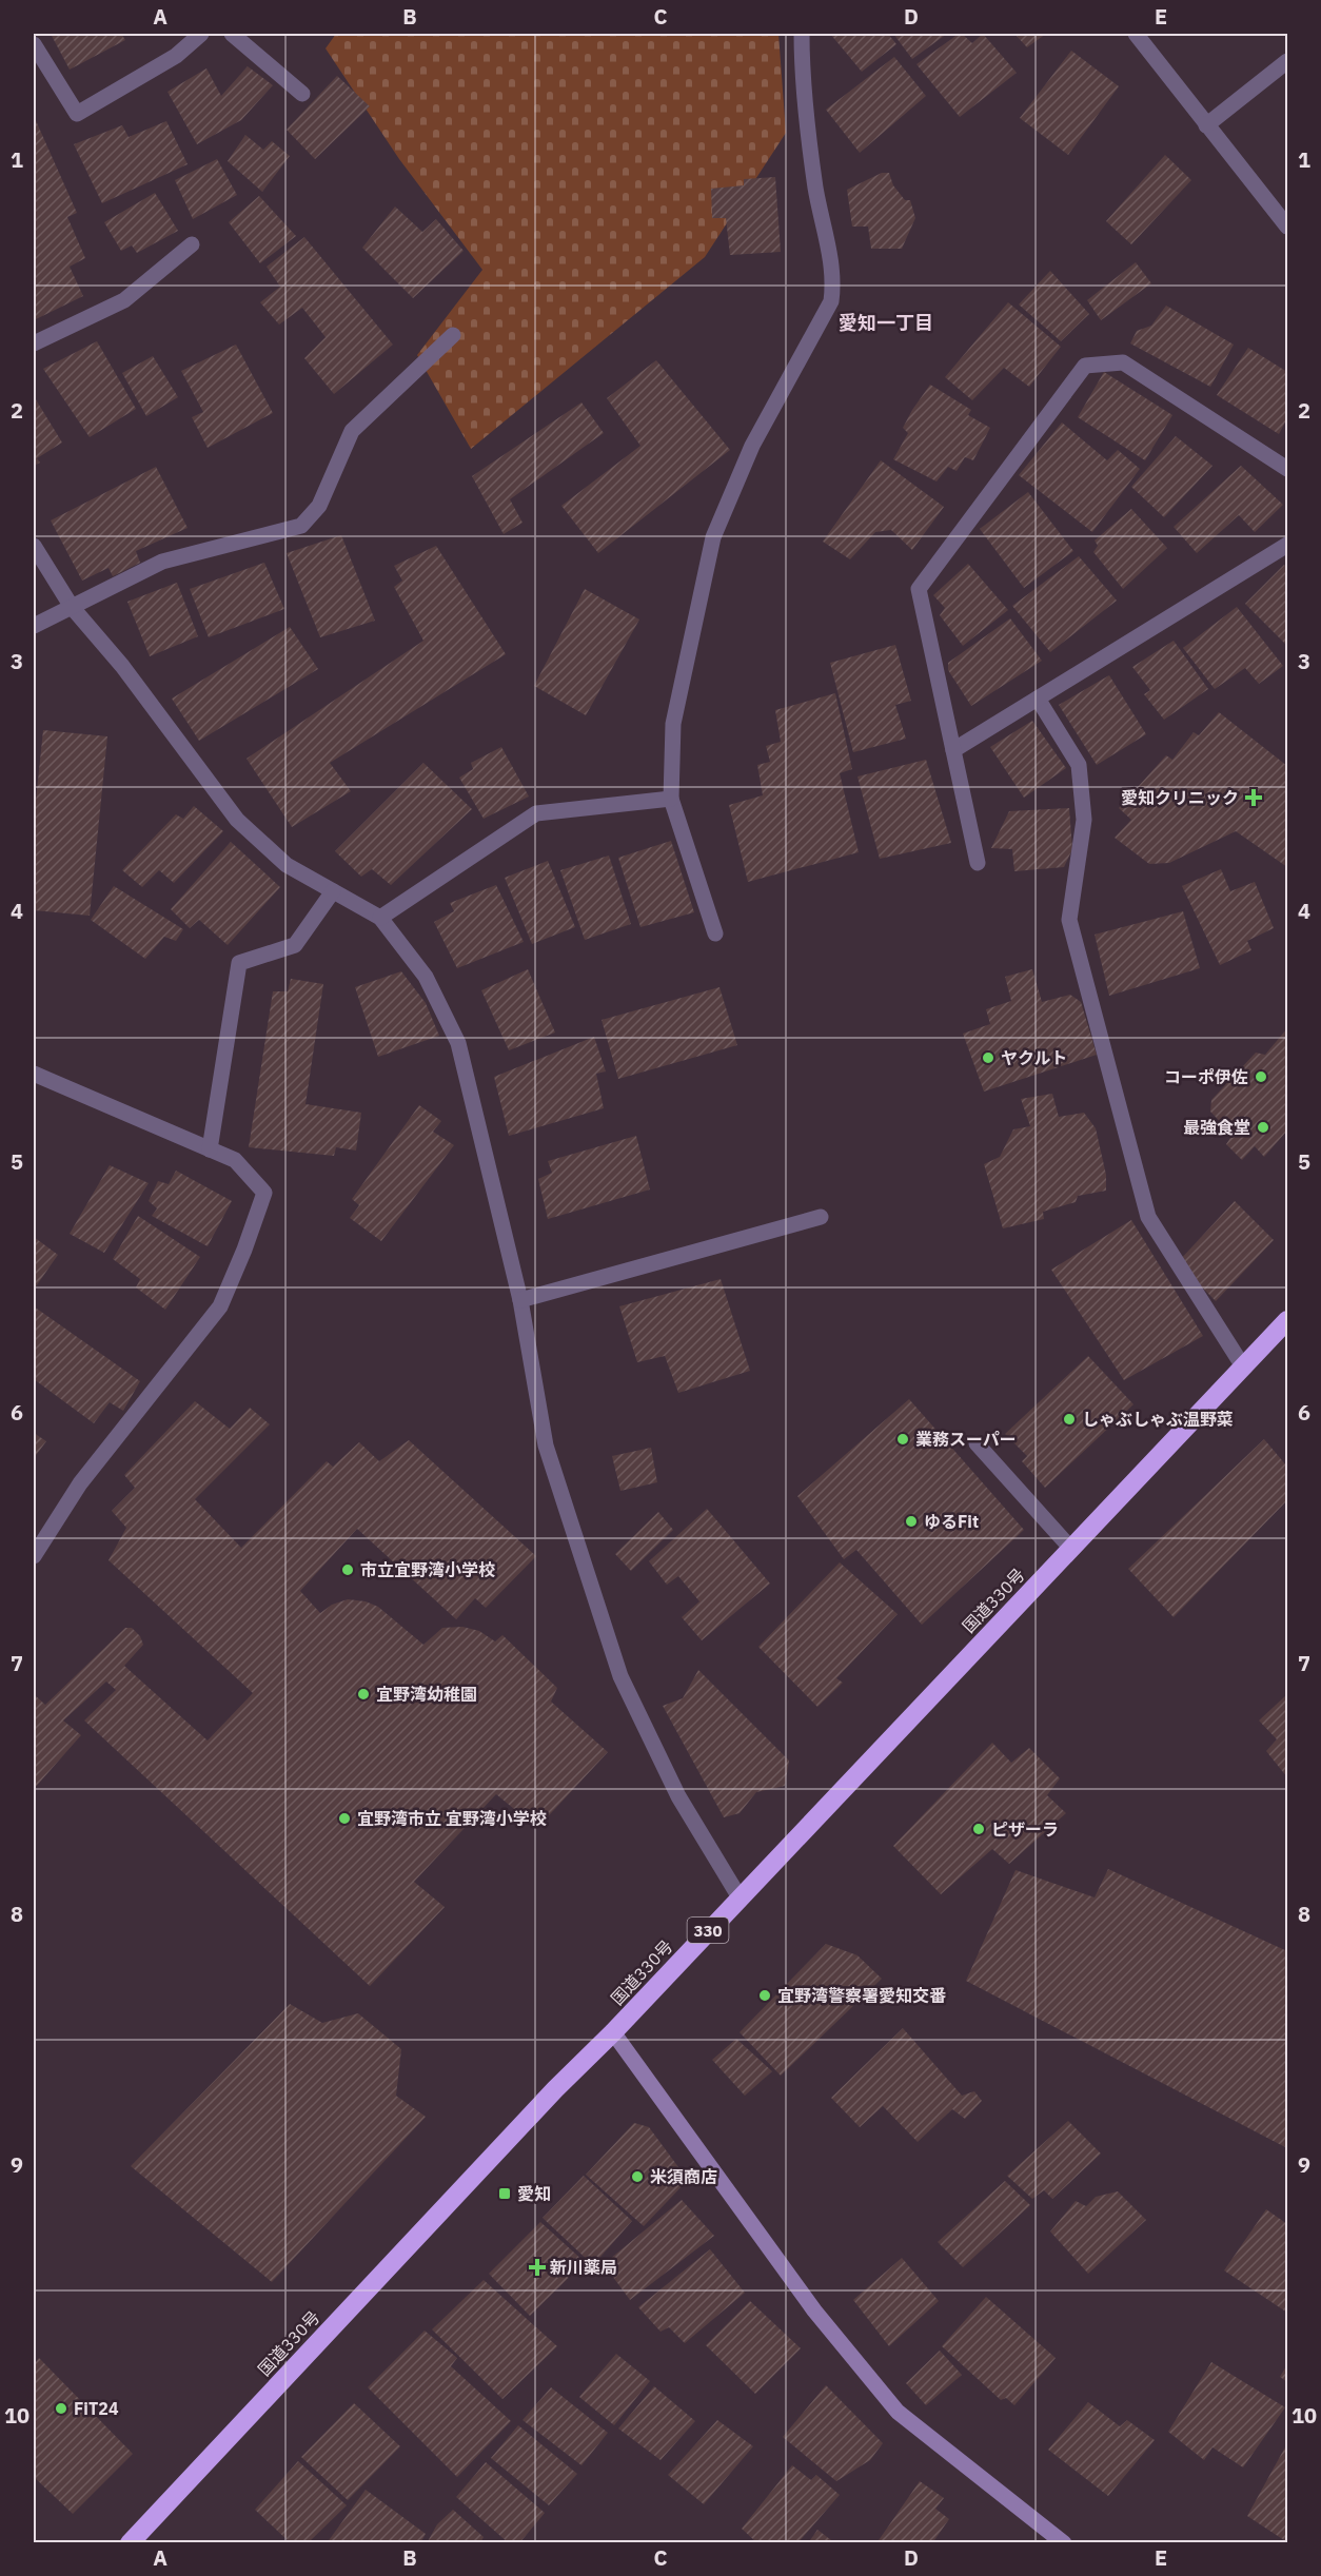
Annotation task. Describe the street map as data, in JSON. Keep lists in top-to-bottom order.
{
  "streets": {
    "highway": ["国道330号", "330"]
  },
  "districts": ["愛知一丁目"],
  "places": {
    "health": ["愛知クリニック", "新川薬局"],
    "other": [
      "ヤクルト",
      "コーポ伊佐",
      "最強食堂",
      "しゃぶしゃぶ温野菜",
      "業務スーパー",
      "ゆるFit",
      "市立宜野湾小学校",
      "宜野湾幼稚園",
      "宜野湾市立 宜野湾小学校",
      "ピザーラ",
      "宜野湾警察署愛知交番",
      "米須商店",
      "FiT24"
    ],
    "transit": ["愛知"]
  },
  "grid": {
    "columns": [
      "A",
      "B",
      "C",
      "D",
      "E"
    ],
    "rows": [
      "1",
      "2",
      "3",
      "4",
      "5",
      "6",
      "7",
      "8",
      "9",
      "10"
    ]
  }
}
